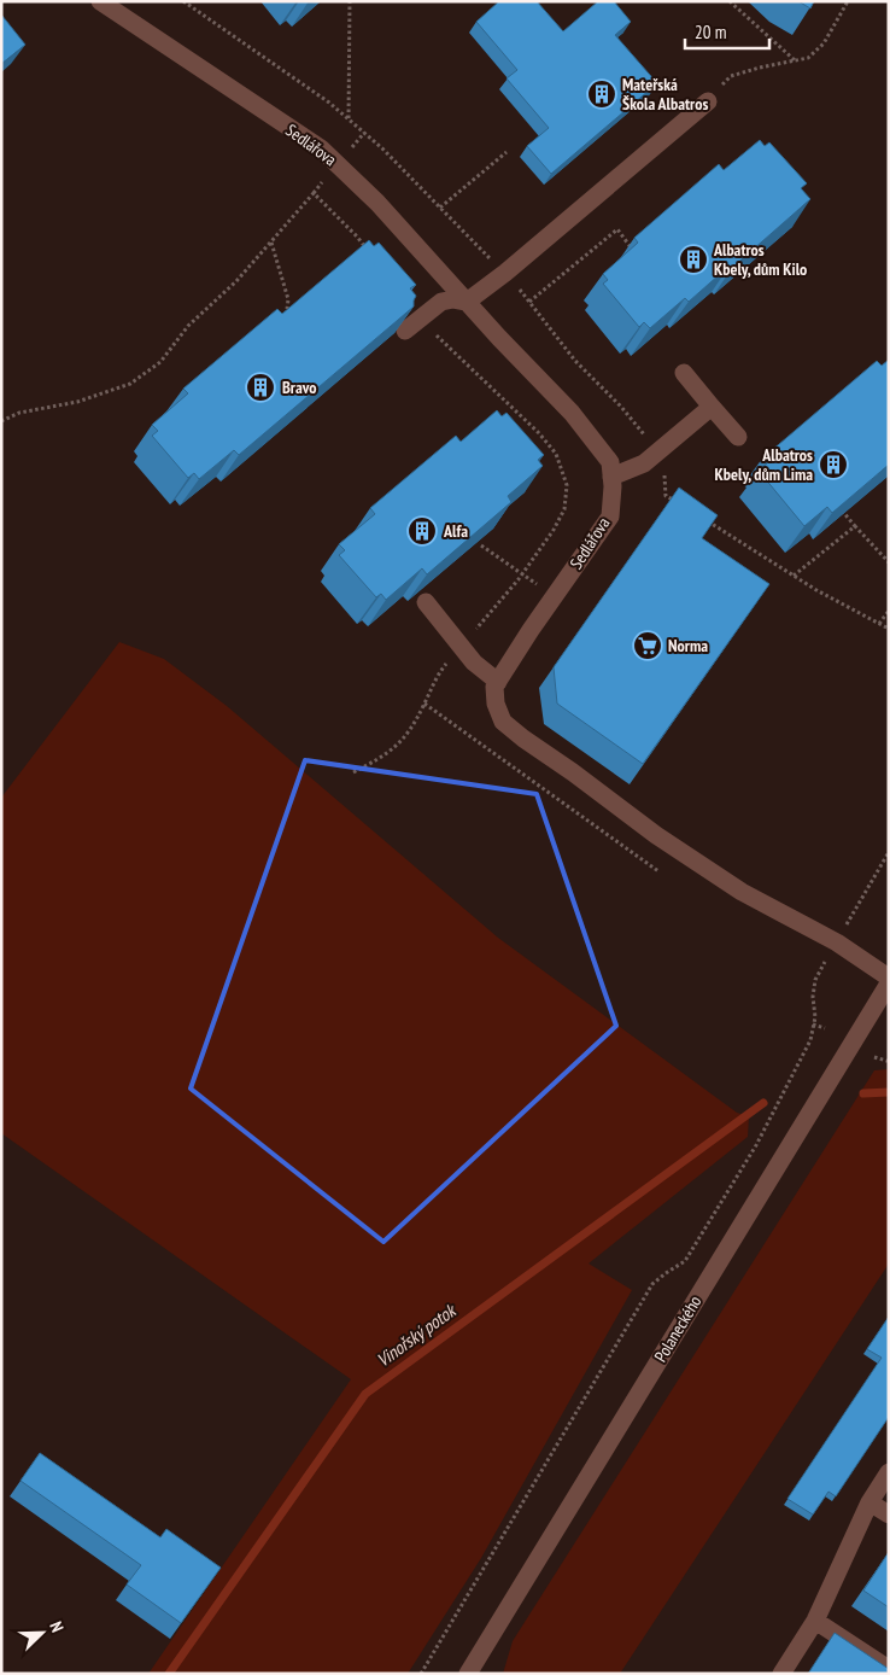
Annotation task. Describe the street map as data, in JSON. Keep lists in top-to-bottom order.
{
  "streets": {
    "street": ["Sedlářova", "Polaneckého"]
  },
  "water": ["Vinořský potok"],
  "places": {
    "building": [
      "Mateřská Škola Albatros",
      "Albatros Kbely, dům Kilo",
      "Bravo",
      "Albatros Kbely, dům Lima",
      "Alfa"
    ],
    "supermarket": ["Norma"]
  },
  "scale_bar": "20 m",
  "north": "top right"
}
